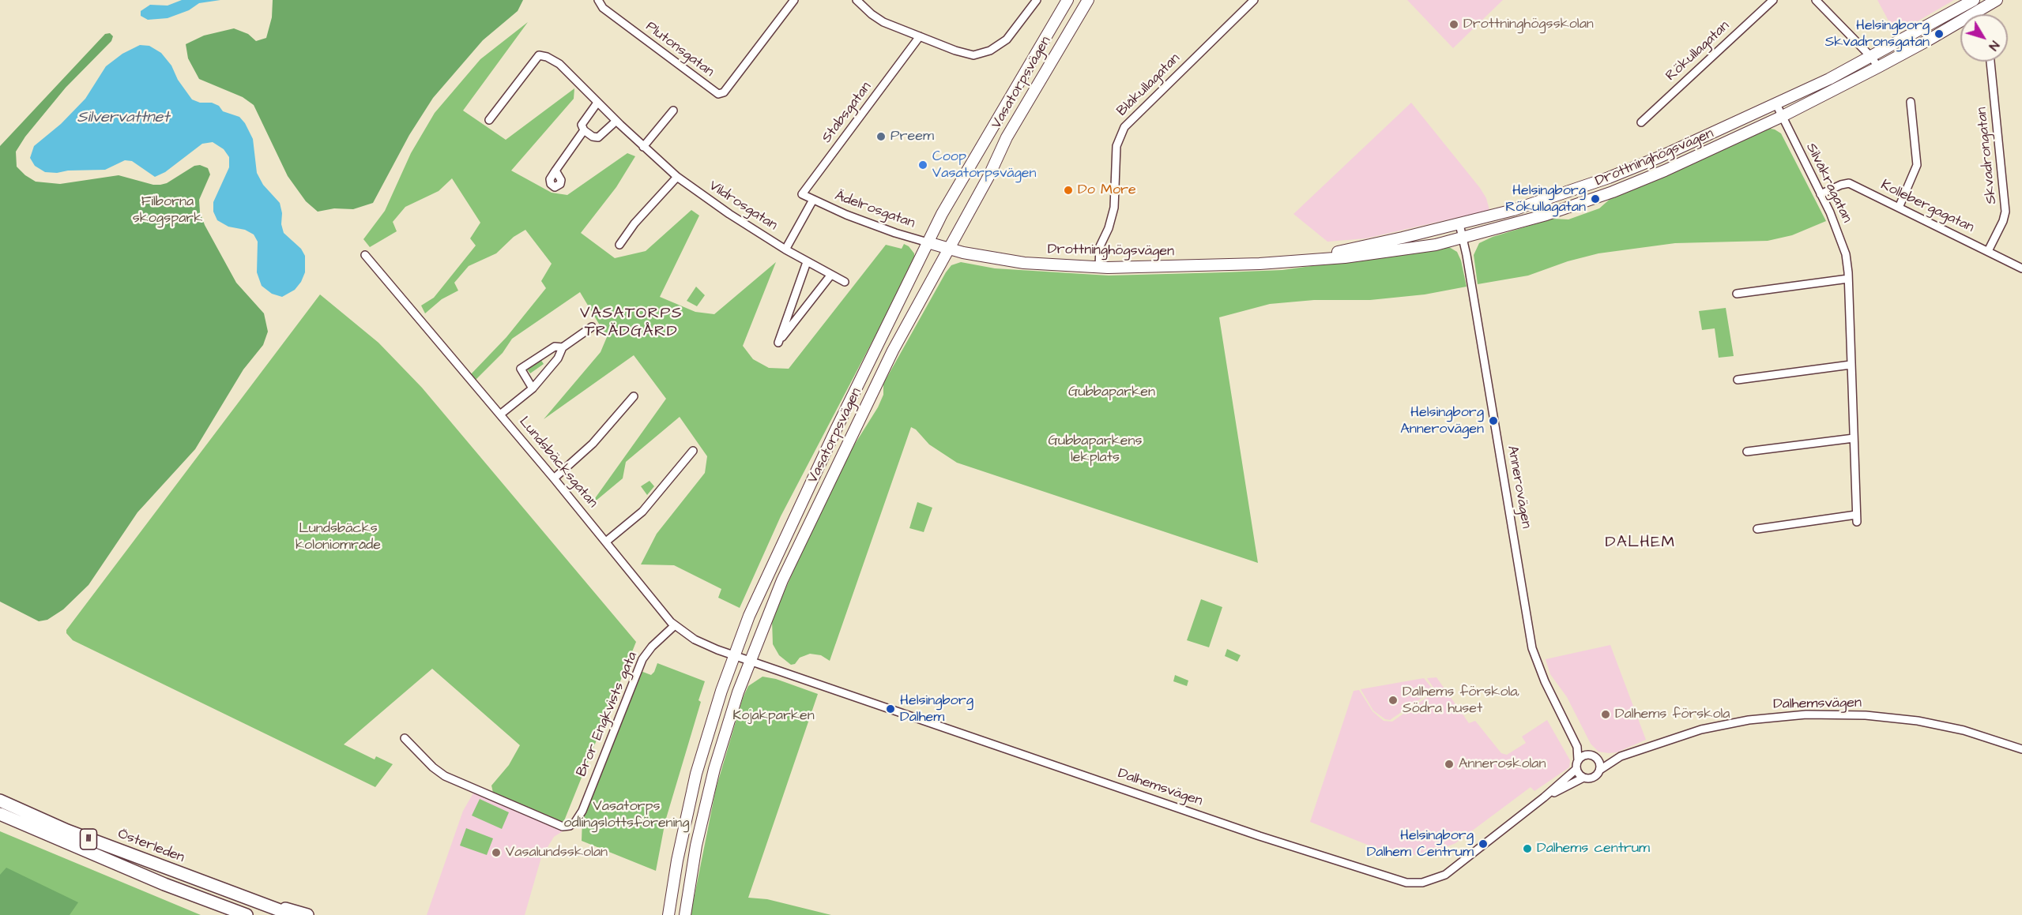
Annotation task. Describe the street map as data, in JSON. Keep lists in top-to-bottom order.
{
  "streets": {
    "main road": [
      "Vasatorpsvägen",
      "Drottninghögsvägen",
      "111",
      "Österleden"
    ],
    "street": [
      "Plutonsgatan",
      "Rökullagatan",
      "Blåkullagatan",
      "Stabsgatan",
      "Skvadrongatan",
      "Silvåkragatan",
      "Vildrosgatan",
      "Kollebergagatan",
      "Ädelrosgatan",
      "Lundsbäcksgatan",
      "Annerovägen",
      "Dalhemsvägen",
      "Bror Engkvists gata"
    ]
  },
  "crossings": [
    ["Vasatorpsvägen", "Drottninghögsvägen"],
    ["Vasatorpsvägen", "Ädelrosgatan"],
    ["Vasatorpsvägen", "Lundsbäcksgatan"],
    ["Vasatorpsvägen", "Dalhemsvägen"],
    ["Blåkullagatan", "Drottninghögsvägen"],
    ["Stabsgatan", "Vildrosgatan"],
    ["Stabsgatan", "Ädelrosgatan"],
    ["Skvadrongatan", "Kollebergagatan"],
    ["Drottninghögsvägen", "Silvåkragatan"],
    ["Drottninghögsvägen", "Ädelrosgatan"],
    ["Drottninghögsvägen", "Annerovägen"],
    ["Silvåkragatan", "Kollebergagatan"],
    ["Vildrosgatan", "Ädelrosgatan"],
    ["Lundsbäcksgatan", "Dalhemsvägen"],
    ["Lundsbäcksgatan", "Bror Engkvists gata"],
    ["Annerovägen", "Dalhemsvägen"]
  ],
  "districts": ["VASATORPS TRÄDGÅRD", "DALHEM"],
  "water": ["Silvervattnet"],
  "parks": [
    "Filborna skogspark",
    "Gubbaparken",
    "Gubbaparkens lekplats",
    "Lundsbäcks koloniområde",
    "Kojakparken",
    "Vasatorps odlingslottsförening"
  ],
  "places": [
    "Drottninghögsskolan",
    "Helsingborg Skvadronsgatan",
    "Preem",
    "Coop Vasatorpsvägen",
    "Do More",
    "Helsingborg Rökullagatan",
    "Helsingborg Annerovägen",
    "Dalhems förskola, Södra huset",
    "Helsingborg Dalhem",
    "Dalhems förskola",
    "Anneroskolan",
    "Helsingborg Dalhem Centrum",
    "Dalhems centrum",
    "Vasalundsskolan"
  ],
  "north": "bottom right"
}
